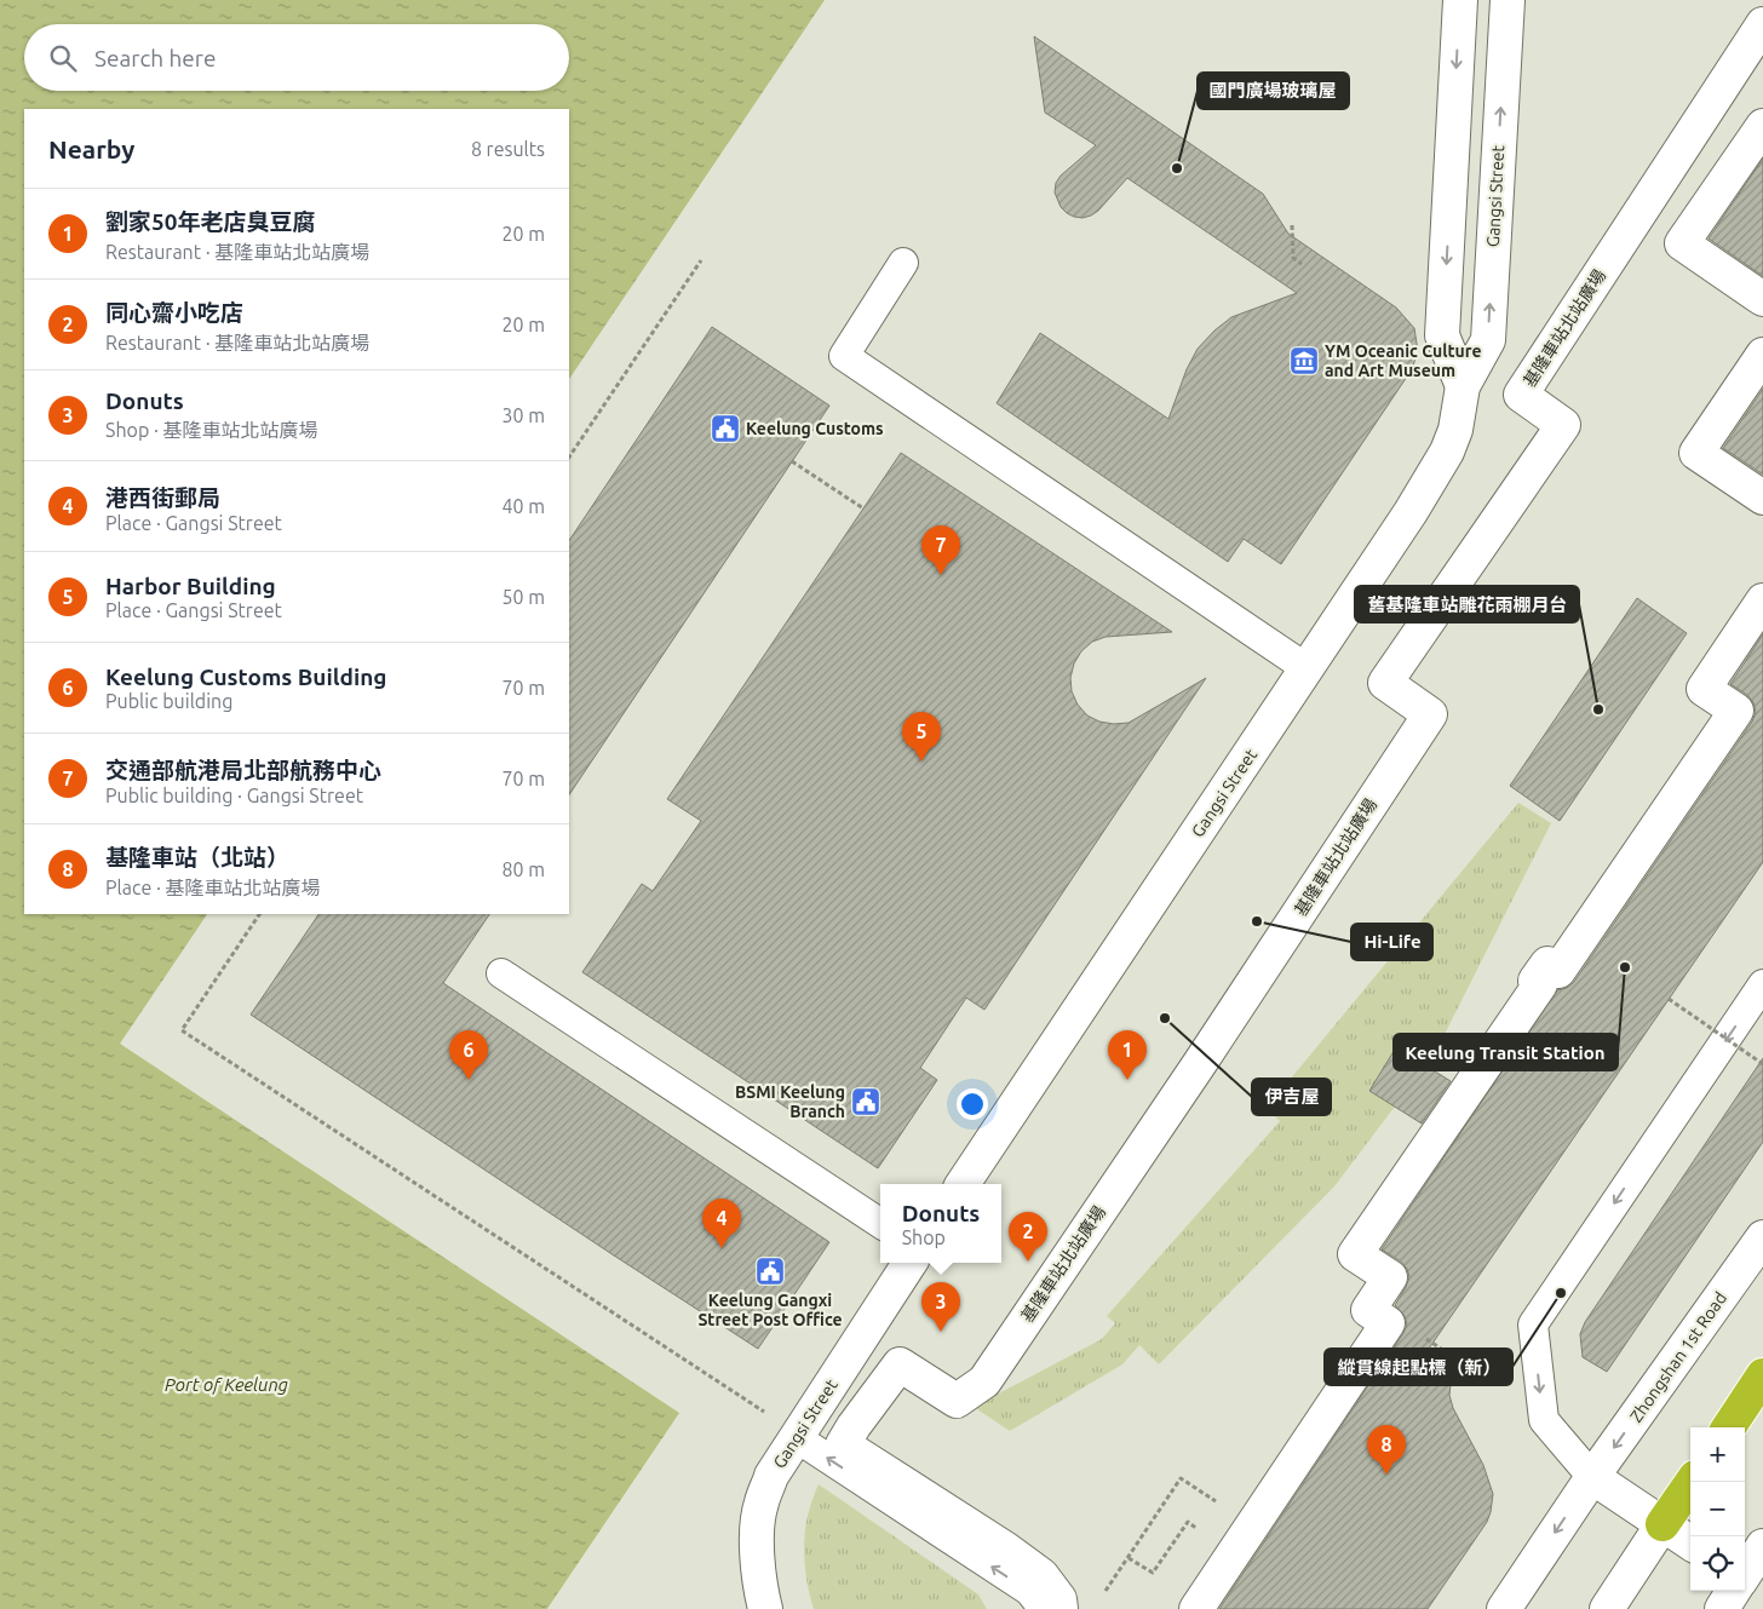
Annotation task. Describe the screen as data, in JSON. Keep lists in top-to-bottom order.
{
  "streets": {
    "street": ["Gangsi Street", "基隆車站北站廣場", "Zhongshan 1st Road"]
  },
  "water": ["Port of Keelung"],
  "places": {
    "other": [
      "國門廣場玻璃屋",
      "舊基隆車站雕花雨棚月台",
      "Hi-Life",
      "Keelung Transit Station",
      "伊吉屋",
      "縱貫線起點標（新）"
    ],
    "museum": ["YM Oceanic Culture and Art Museum"],
    "public building": ["Keelung Customs", "BSMI Keelung Branch", "Keelung Gangxi Street Post Office"]
  },
  "page": {
    "search": "Search here",
    "heading": ["Nearby", "8 results"],
    "list": [
      {
        "mark": "1",
        "name": "劉家50年老店臭豆腐",
        "note": "Restaurant · 基隆車站北站廣場",
        "value": "20 m"
      },
      {
        "mark": "2",
        "name": "同心齋小吃店",
        "note": "Restaurant · 基隆車站北站廣場",
        "value": "20 m"
      },
      {
        "mark": "3",
        "name": "Donuts",
        "note": "Shop · 基隆車站北站廣場",
        "value": "30 m"
      },
      {
        "mark": "4",
        "name": "港西街郵局",
        "note": "Place · Gangsi Street",
        "value": "40 m"
      },
      {
        "mark": "5",
        "name": "Harbor Building",
        "note": "Place · Gangsi Street",
        "value": "50 m"
      },
      {
        "mark": "6",
        "name": "Keelung Customs Building",
        "note": "Public building",
        "value": "70 m"
      },
      {
        "mark": "7",
        "name": "交通部航港局北部航務中心",
        "note": "Public building · Gangsi Street",
        "value": "70 m"
      },
      {
        "mark": "8",
        "name": "基隆車站（北站）",
        "note": "Place · 基隆車站北站廣場",
        "value": "80 m"
      }
    ],
    "pins": [
      "7",
      "5",
      "1",
      "6",
      "4",
      "2",
      "3",
      "8"
    ],
    "popup": ["Donuts", "Shop"],
    "map_buttons": ["+", "−"]
  }
}
